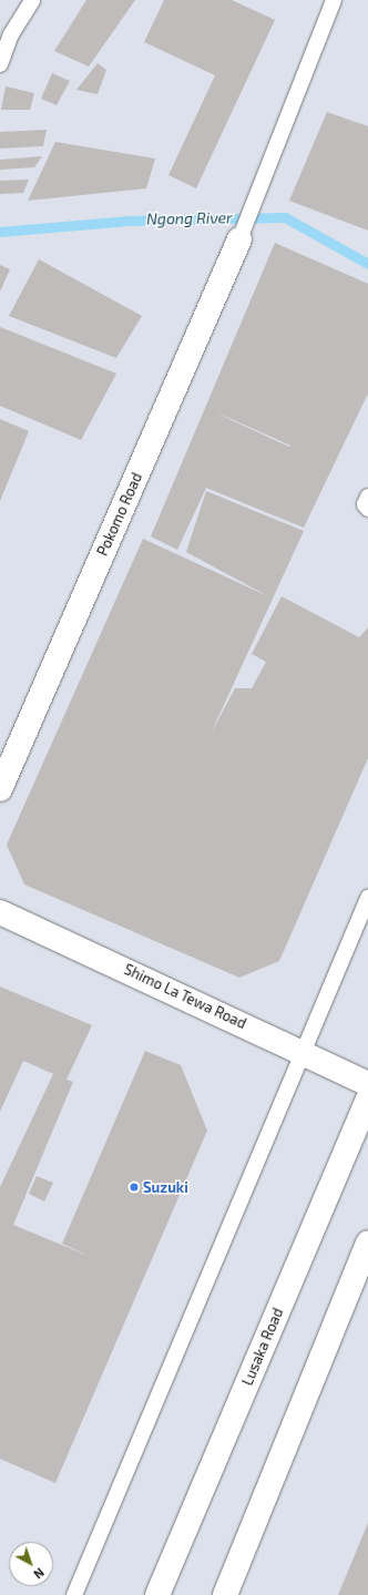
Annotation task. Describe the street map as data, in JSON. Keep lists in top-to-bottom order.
{
  "streets": {
    "street": ["Pokomo Road", "Shimo La Tewa Road", "Lusaka Road"]
  },
  "water": ["Ngong River"],
  "places": ["Suzuki"],
  "north": "bottom right"
}
